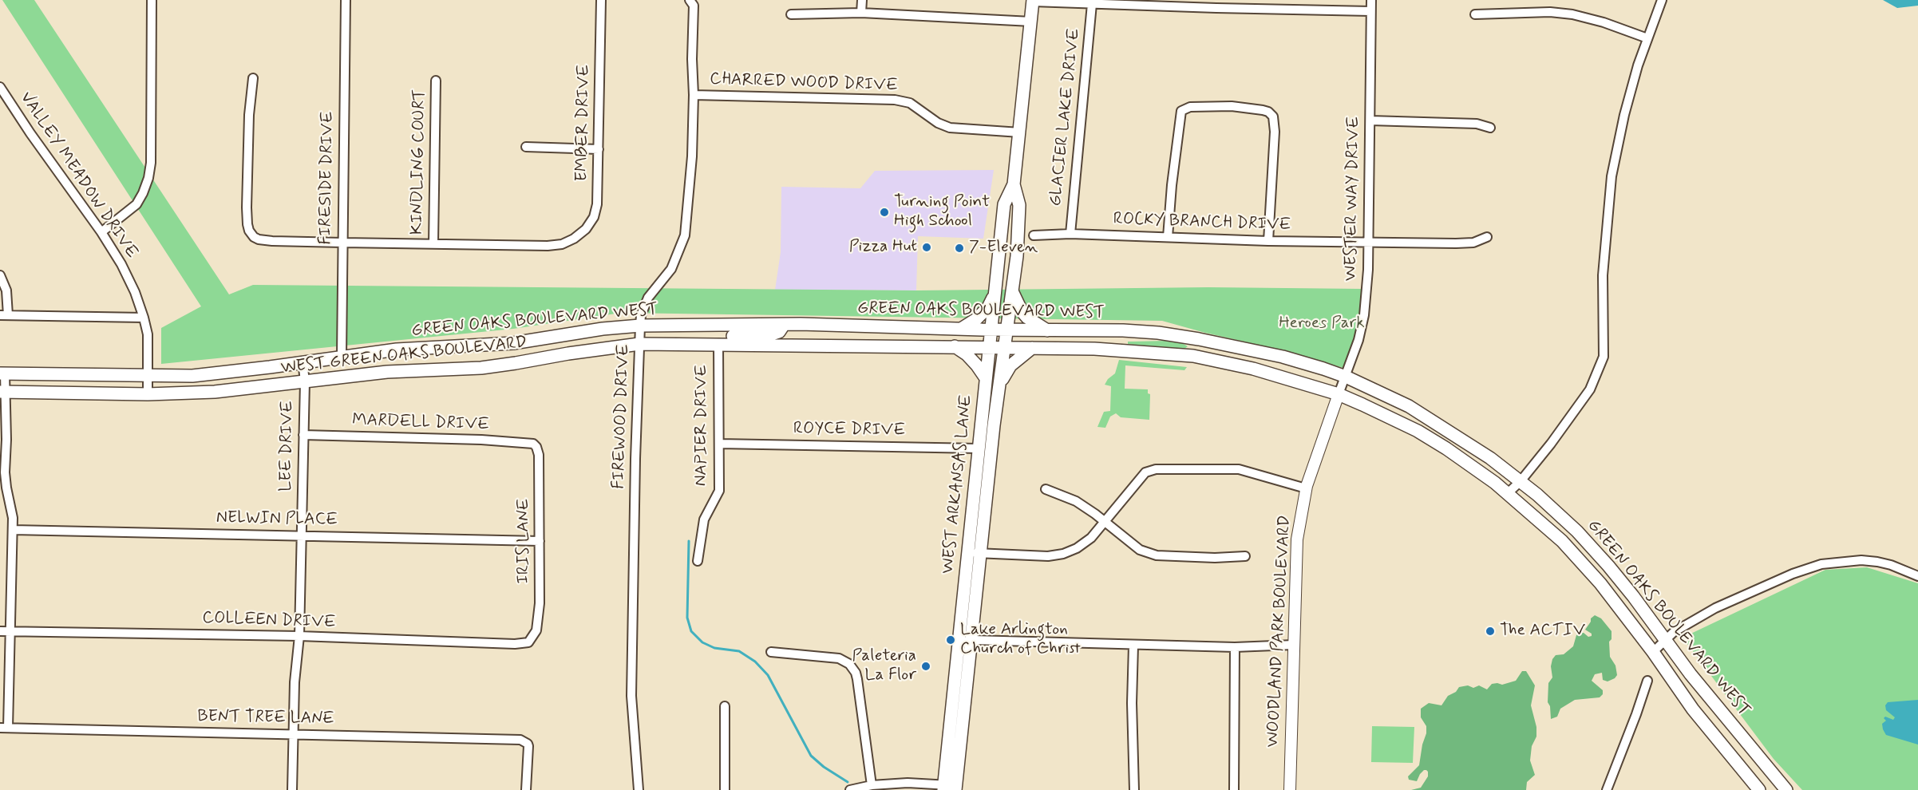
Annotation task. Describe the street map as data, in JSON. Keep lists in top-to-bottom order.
{
  "streets": {
    "main road": ["GREEN OAKS BOULEVARD WEST", "WEST GREEN OAKS BOULEVARD", "WEST ARKANSAS LANE"],
    "street": [
      "CHARRED WOOD DRIVE",
      "GLACIER LAKE DRIVE",
      "EMBER DRIVE",
      "KINDLING COURT",
      "VALLEY MEADOW DRIVE",
      "FIRESIDE DRIVE",
      "WESTER WAY DRIVE",
      "ROCKY BRANCH DRIVE",
      "FIREWOOD DRIVE",
      "MARDELL DRIVE",
      "NAPIER DRIVE",
      "ROYCE DRIVE",
      "LEE DRIVE",
      "NELWIN PLACE",
      "IRIS LANE",
      "COLLEEN DRIVE",
      "WOODLAND PARK BOULEVARD",
      "BENT TREE LANE"
    ]
  },
  "crossings": [
    ["CHARRED WOOD DRIVE", "FIREWOOD DRIVE"],
    ["CHARRED WOOD DRIVE", "WEST ARKANSAS LANE"],
    ["GLACIER LAKE DRIVE", "ROCKY BRANCH DRIVE"],
    ["EMBER DRIVE", "KINDLING COURT"],
    ["VALLEY MEADOW DRIVE", "GREEN OAKS BOULEVARD WEST"],
    ["VALLEY MEADOW DRIVE", "WEST GREEN OAKS BOULEVARD"],
    ["FIRESIDE DRIVE", "GREEN OAKS BOULEVARD WEST"],
    ["WESTER WAY DRIVE", "ROCKY BRANCH DRIVE"],
    ["WESTER WAY DRIVE", "GREEN OAKS BOULEVARD WEST"],
    ["WESTER WAY DRIVE", "WEST GREEN OAKS BOULEVARD"],
    ["WESTER WAY DRIVE", "WOODLAND PARK BOULEVARD"],
    ["GREEN OAKS BOULEVARD WEST", "FIREWOOD DRIVE"],
    ["GREEN OAKS BOULEVARD WEST", "LEE DRIVE"],
    ["GREEN OAKS BOULEVARD WEST", "WEST ARKANSAS LANE"],
    ["WEST GREEN OAKS BOULEVARD", "FIREWOOD DRIVE"],
    ["WEST GREEN OAKS BOULEVARD", "NAPIER DRIVE"],
    ["WEST GREEN OAKS BOULEVARD", "LEE DRIVE"],
    ["WEST GREEN OAKS BOULEVARD", "WEST ARKANSAS LANE"],
    ["WEST GREEN OAKS BOULEVARD", "WOODLAND PARK BOULEVARD"],
    ["MARDELL DRIVE", "LEE DRIVE"],
    ["MARDELL DRIVE", "IRIS LANE"],
    ["NAPIER DRIVE", "ROYCE DRIVE"],
    ["ROYCE DRIVE", "WEST ARKANSAS LANE"],
    ["LEE DRIVE", "NELWIN PLACE"],
    ["LEE DRIVE", "COLLEEN DRIVE"],
    ["LEE DRIVE", "BENT TREE LANE"],
    ["NELWIN PLACE", "IRIS LANE"],
    ["IRIS LANE", "COLLEEN DRIVE"]
  ],
  "parks": ["Heroes Park"],
  "places": [
    "Turning Point High School",
    "Pizza Hut",
    "7-Eleven",
    "The ACTIV",
    "Lake Arlington Church of Christ",
    "Paleteria La Flor"
  ]
}
